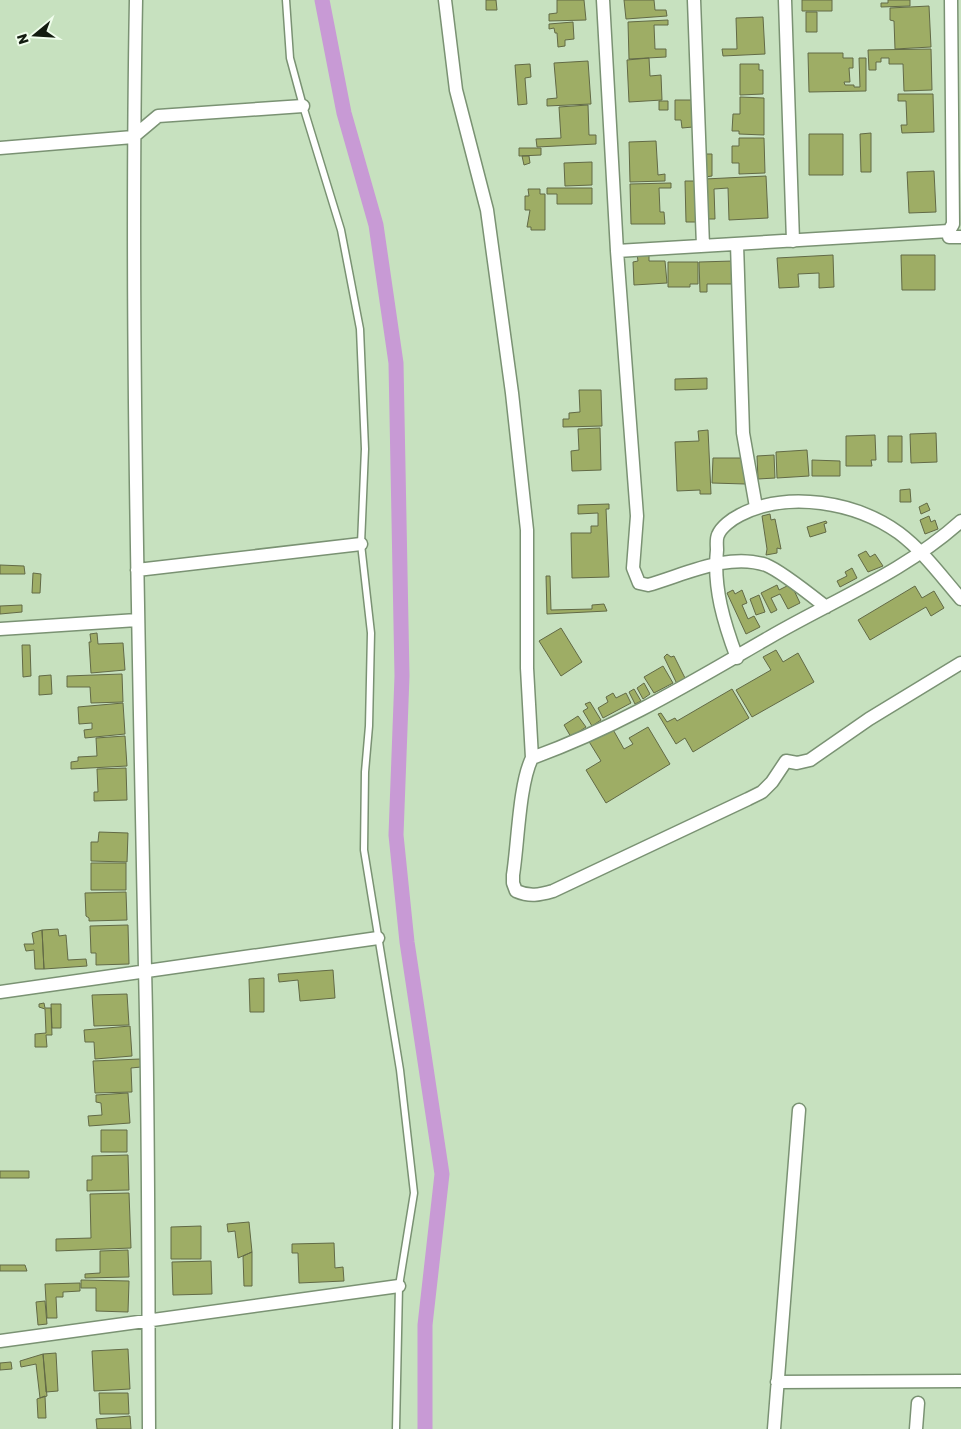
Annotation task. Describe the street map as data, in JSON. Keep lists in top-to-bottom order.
{
  "north": "left"
}
